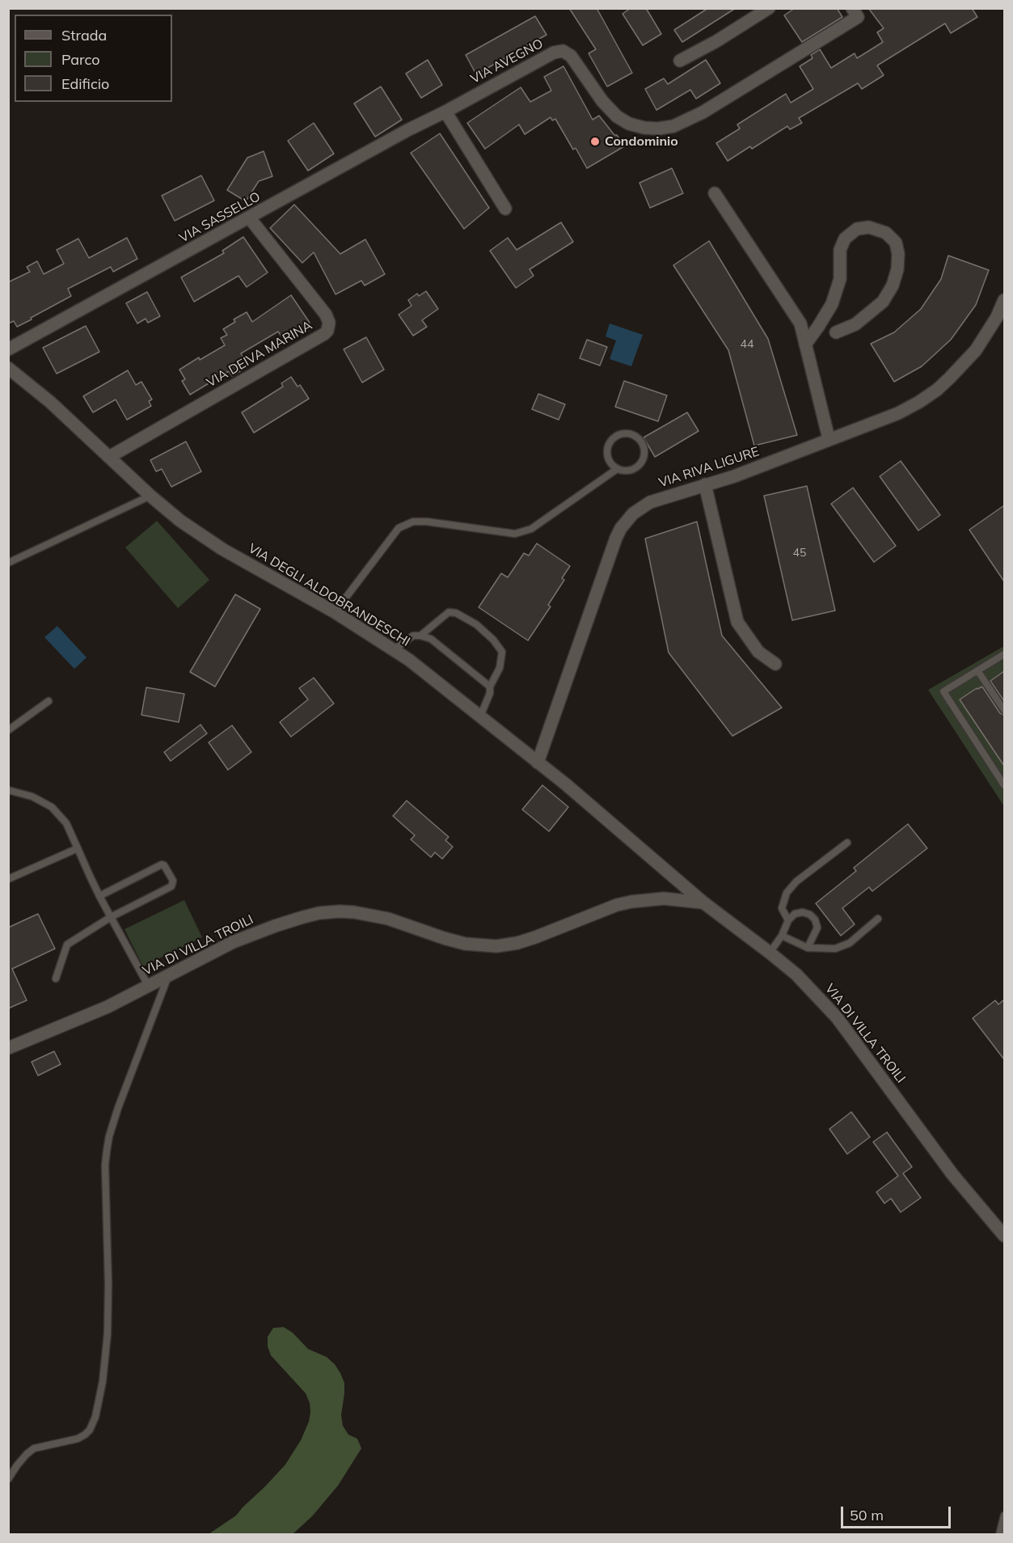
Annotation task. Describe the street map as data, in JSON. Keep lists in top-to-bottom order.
{
  "streets": {
    "street": [
      "VIA AVEGNO",
      "VIA SASSELLO",
      "VIA DEIVA MARINA",
      "VIA RIVA LIGURE",
      "VIA DEGLI ALDOBRANDESCHI",
      "VIA DI VILLA TROILI"
    ]
  },
  "crossings": [
    ["VIA AVEGNO", "VIA SASSELLO"],
    ["VIA SASSELLO", "VIA DEIVA MARINA"],
    ["VIA DEIVA MARINA", "VIA DEGLI ALDOBRANDESCHI"],
    ["VIA RIVA LIGURE", "VIA DEGLI ALDOBRANDESCHI"],
    ["VIA DEGLI ALDOBRANDESCHI", "VIA DI VILLA TROILI"]
  ],
  "places": ["Condominio"],
  "house_numbers": ["44", "45"],
  "legend": ["Strada", "Parco", "Edificio"],
  "scale_bar": "50 m"
}
